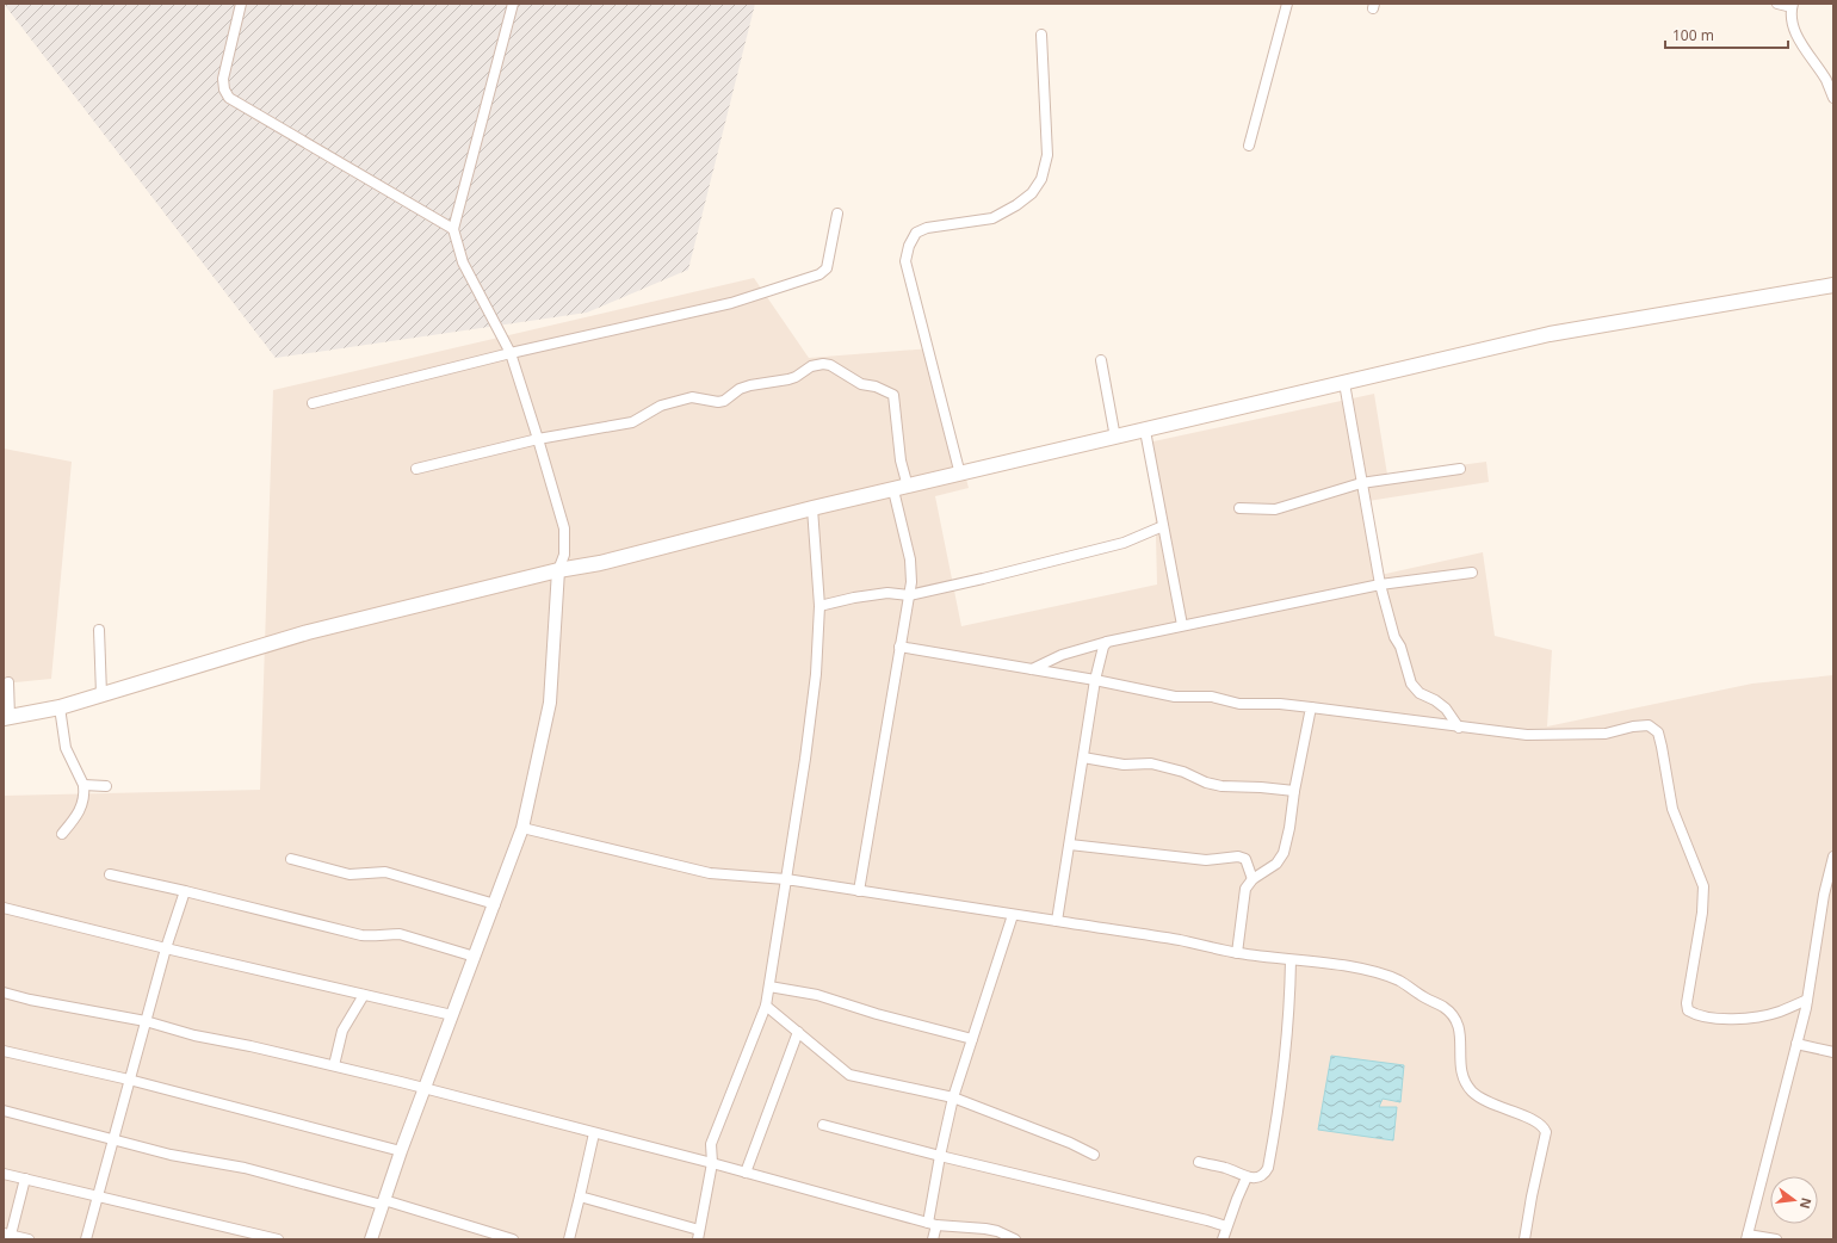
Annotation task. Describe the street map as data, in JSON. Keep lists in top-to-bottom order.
{
  "scale_bar": "100 m",
  "north": "right"
}
